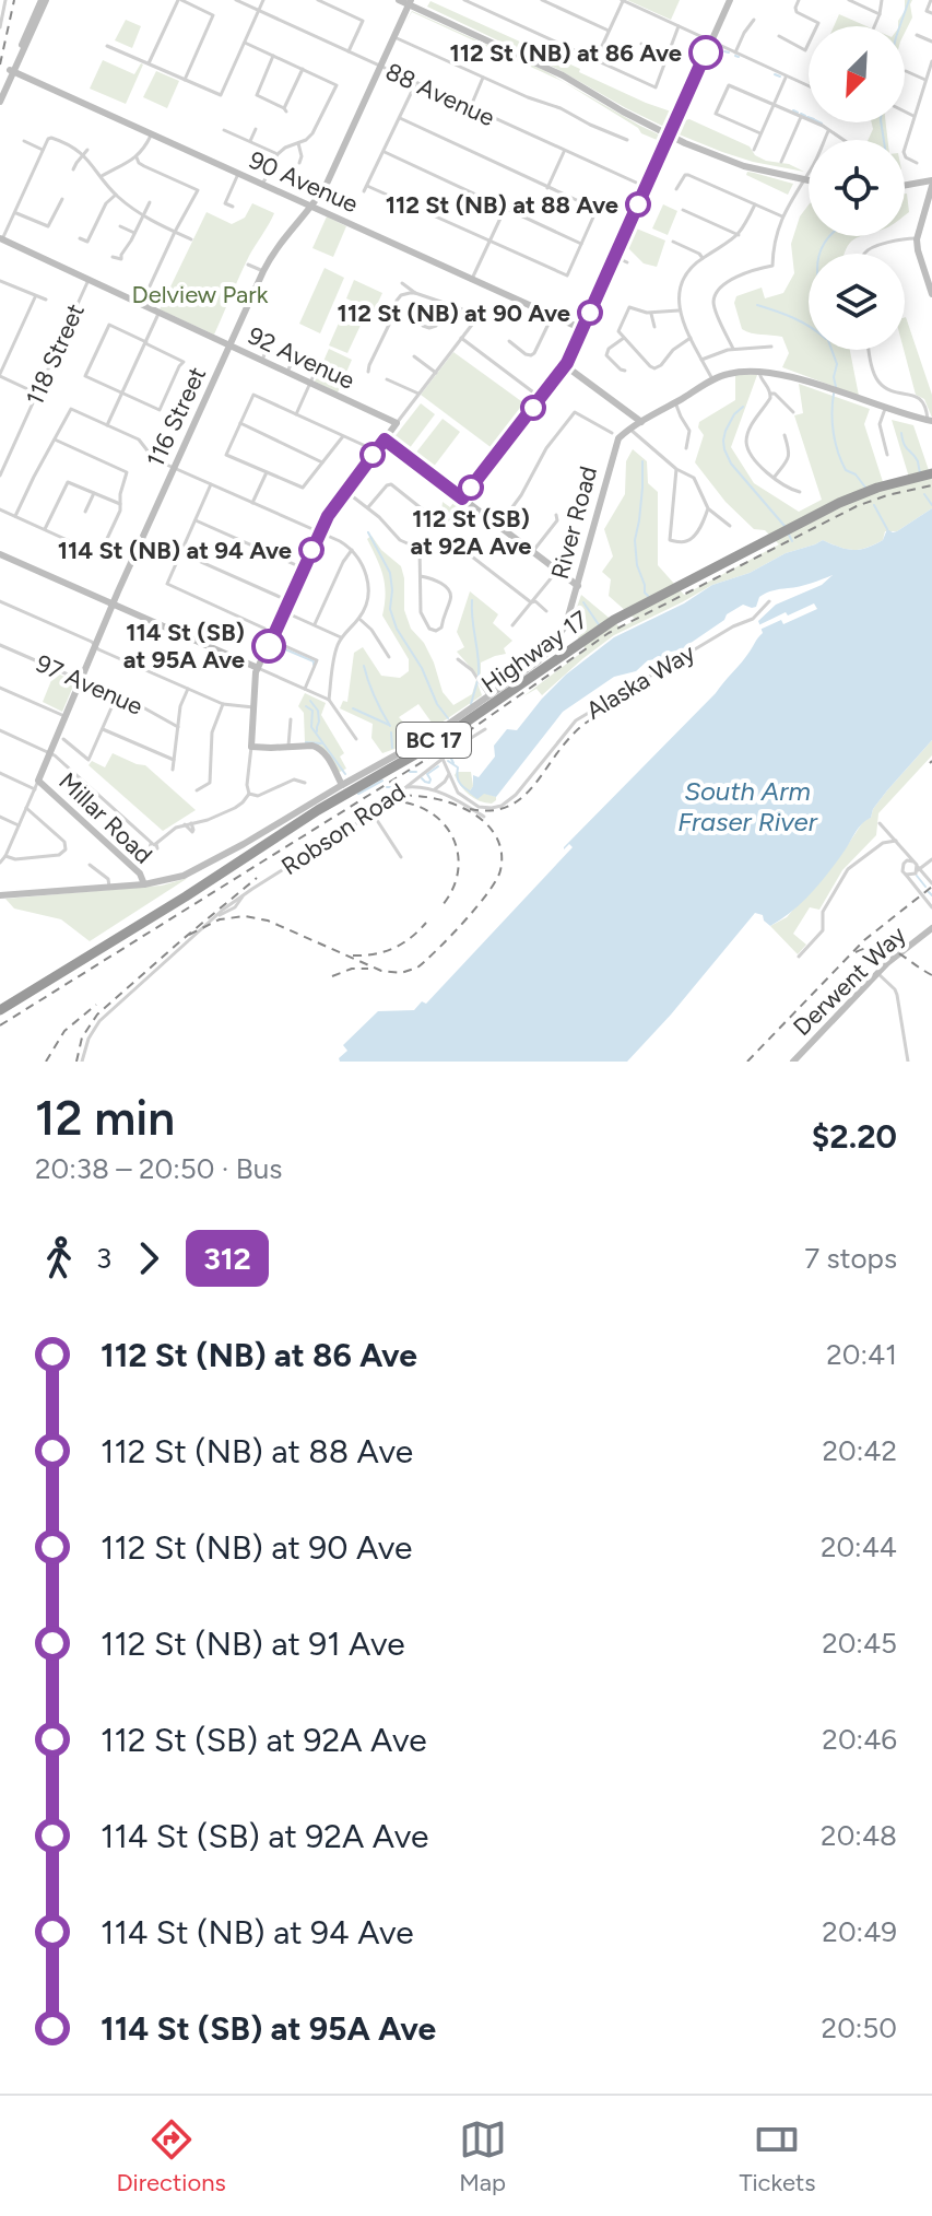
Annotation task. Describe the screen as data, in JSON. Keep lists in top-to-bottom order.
{
  "streets": {
    "highway": ["Highway 17", "BC 17"],
    "street": [
      "88 Avenue",
      "90 Avenue",
      "118 Street",
      "92 Avenue",
      "116 Street",
      "River Road",
      "Alaska Way",
      "97 Avenue",
      "Millar Road",
      "Robson Road",
      "Derwent Way"
    ]
  },
  "crossings": [
    ["88 Avenue", "116 Street"],
    ["90 Avenue", "116 Street"],
    ["118 Street", "92 Avenue"],
    ["92 Avenue", "116 Street"],
    ["116 Street", "97 Avenue"],
    ["116 Street", "Millar Road"],
    ["River Road", "Millar Road"]
  ],
  "water": ["South Arm Fraser River"],
  "parks": ["Delview Park"],
  "places": [
    "112 St (NB) at 86 Ave",
    "112 St (NB) at 88 Ave",
    "112 St (NB) at 90 Ave",
    "112 St (SB) at 92A Ave",
    "114 St (NB) at 94 Ave",
    "114 St (SB) at 95A Ave"
  ],
  "lines": ["bus line 312"],
  "north": "bottom left",
  "page": {
    "heading": ["12 min", "20:38 – 20:50 · Bus", "$2.20"],
    "legs": ["3", "312", "7 stops"],
    "list": [
      {
        "name": "112 St (NB) at 86 Ave",
        "value": "20:41"
      },
      {
        "name": "112 St (NB) at 88 Ave",
        "value": "20:42"
      },
      {
        "name": "112 St (NB) at 90 Ave",
        "value": "20:44"
      },
      {
        "name": "112 St (NB) at 91 Ave",
        "value": "20:45"
      },
      {
        "name": "112 St (SB) at 92A Ave",
        "value": "20:46"
      },
      {
        "name": "114 St (SB) at 92A Ave",
        "value": "20:48"
      },
      {
        "name": "114 St (NB) at 94 Ave",
        "value": "20:49"
      },
      {
        "name": "114 St (SB) at 95A Ave",
        "value": "20:50"
      }
    ],
    "tabs": ["Directions", "Map", "Tickets"]
  }
}
